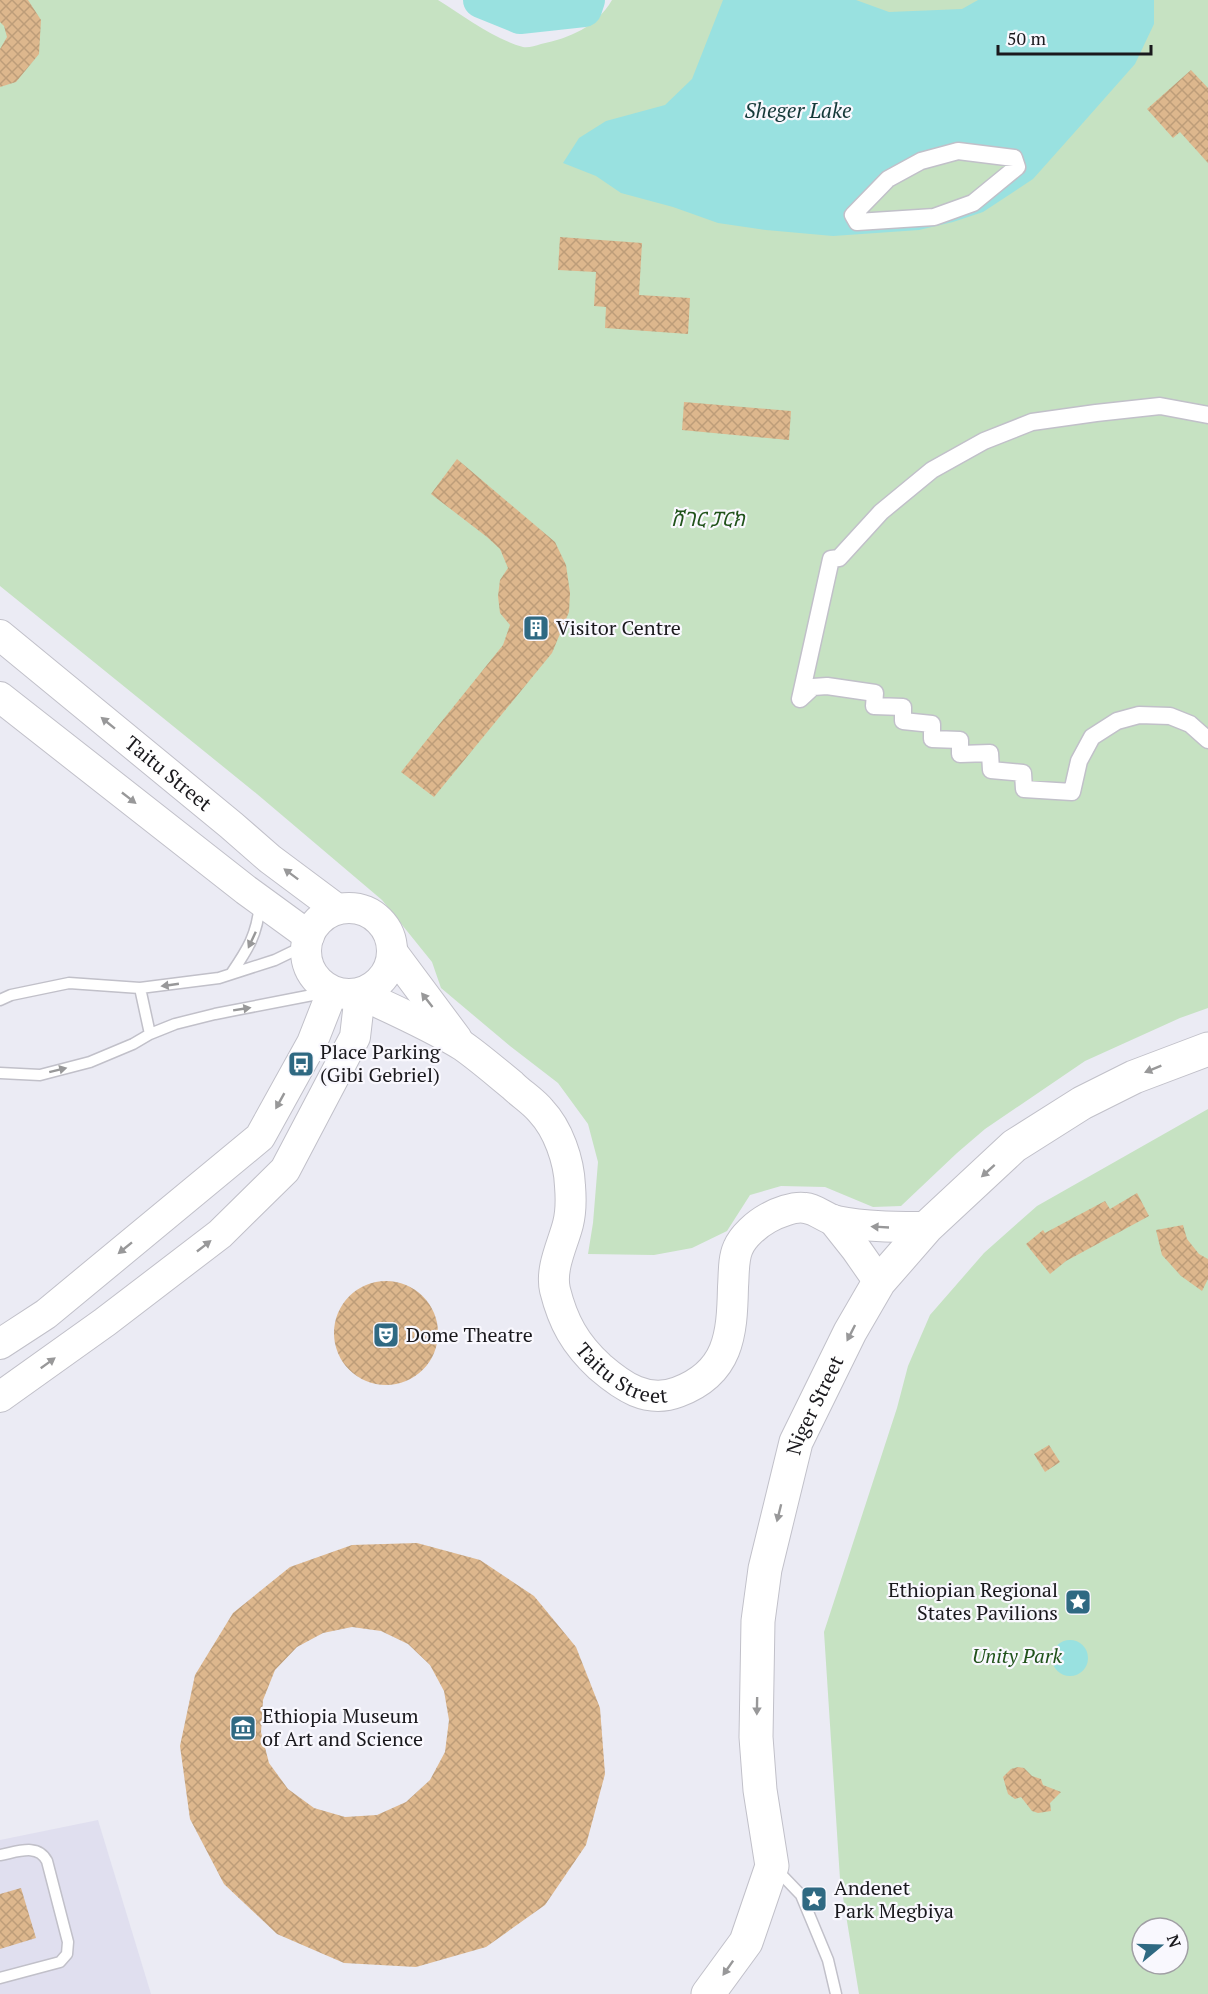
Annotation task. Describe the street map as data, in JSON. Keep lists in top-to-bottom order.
{
  "streets": {
    "main road": ["Taitu Street", "Niger Street"]
  },
  "crossings": [
    ["Taitu Street", "Niger Street"]
  ],
  "one_way": ["Niger Street"],
  "water": ["Sheger Lake"],
  "parks": ["ሸገር ፓርክ", "Unity Park"],
  "places": {
    "building": ["Visitor Centre"],
    "bus stop": ["Place Parking (Gibi Gebriel)"],
    "theatre": ["Dome Theatre"],
    "place": ["Ethiopian Regional States Pavilions", "Andenet Park Megbiya"],
    "museum": ["Ethiopia Museum of Art and Science"]
  },
  "scale_bar": "50 m",
  "north": "right"
}
